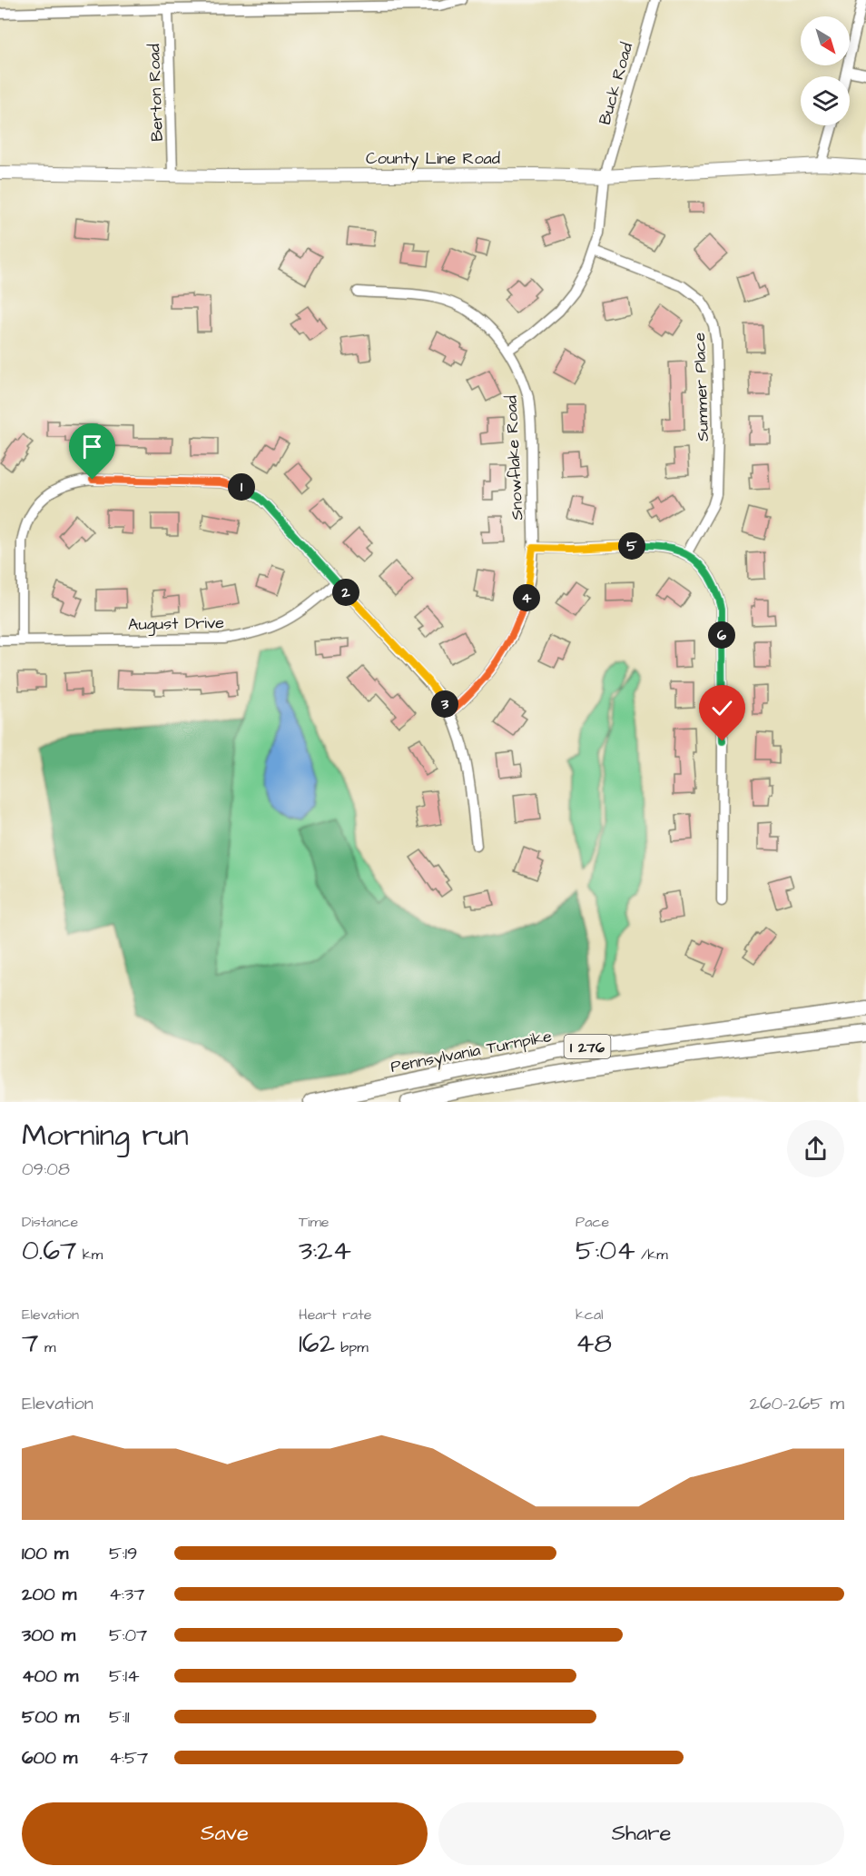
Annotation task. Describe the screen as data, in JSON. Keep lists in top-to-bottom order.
{
  "streets": {
    "highway": ["I 276", "Pennsylvania Turnpike"],
    "main road": ["County Line Road"],
    "street": [
      "Buck Road",
      "Berton Road",
      "Summer Place",
      "Snowflake Road",
      "August Drive"
    ]
  },
  "crossings": [
    ["Buck Road", "County Line Road"],
    ["Buck Road", "Summer Place"],
    ["Buck Road", "Snowflake Road"],
    ["Berton Road", "County Line Road"]
  ],
  "north": "bottom right",
  "page": {
    "pins": [
      "1",
      "5",
      "2",
      "4",
      "6",
      "3"
    ],
    "heading": ["Morning run", "09:08"],
    "stats": [
      ["Distance", "0.67 km"],
      ["Time", "3:24"],
      ["Pace", "5:04 /km"],
      ["Elevation", "7 m"],
      ["Heart rate", "162 bpm"],
      ["kcal", "48"]
    ],
    "chart": ["Elevation", "260–265 m"],
    "list": [
      {
        "name": "100 m",
        "note": "5:19"
      },
      {
        "name": "200 m",
        "note": "4:37"
      },
      {
        "name": "300 m",
        "note": "5:07"
      },
      {
        "name": "400 m",
        "note": "5:14"
      },
      {
        "name": "500 m",
        "note": "5:11"
      },
      {
        "name": "600 m",
        "note": "4:57"
      }
    ],
    "buttons": ["Save", "Share"]
  }
}
